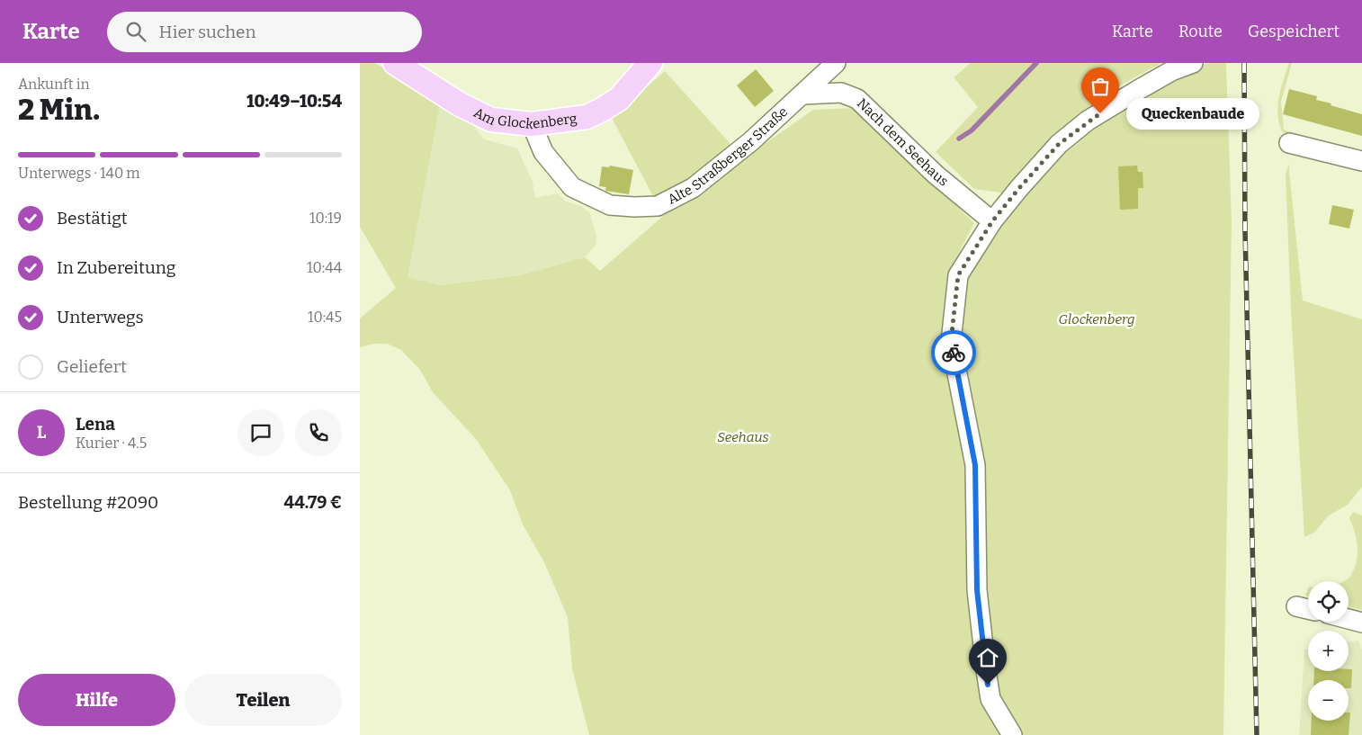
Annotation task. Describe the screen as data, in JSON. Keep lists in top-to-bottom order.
{
  "streets": {
    "main road": ["Am Glockenberg"],
    "street": ["Nach dem Seehaus", "Alte Straßberger Straße"]
  },
  "crossings": [
    ["Am Glockenberg", "Alte Straßberger Straße"],
    ["Nach dem Seehaus", "Alte Straßberger Straße"]
  ],
  "parks": ["Glockenberg", "Seehaus"],
  "places": ["Queckenbaude"],
  "page": {
    "header": "Karte",
    "search": "Hier suchen",
    "nav": ["Karte", "Route", "Gespeichert"],
    "heading": ["2 Min.", "Ankunft in", "10:49–10:54"],
    "panel": [
      "Lena",
      "Kurier · 4.5",
      "Bestellung #2090",
      "44.79 €"
    ],
    "bubble": "Queckenbaude",
    "bar": "Unterwegs · 140 m",
    "list": [
      ["Bestätigt", "10:19"],
      ["In Zubereitung", "10:44"],
      ["Unterwegs", "10:45"],
      "Geliefert"
    ],
    "round": "L",
    "map_buttons": ["+", "−"],
    "buttons": ["Hilfe", "Teilen"]
  }
}
